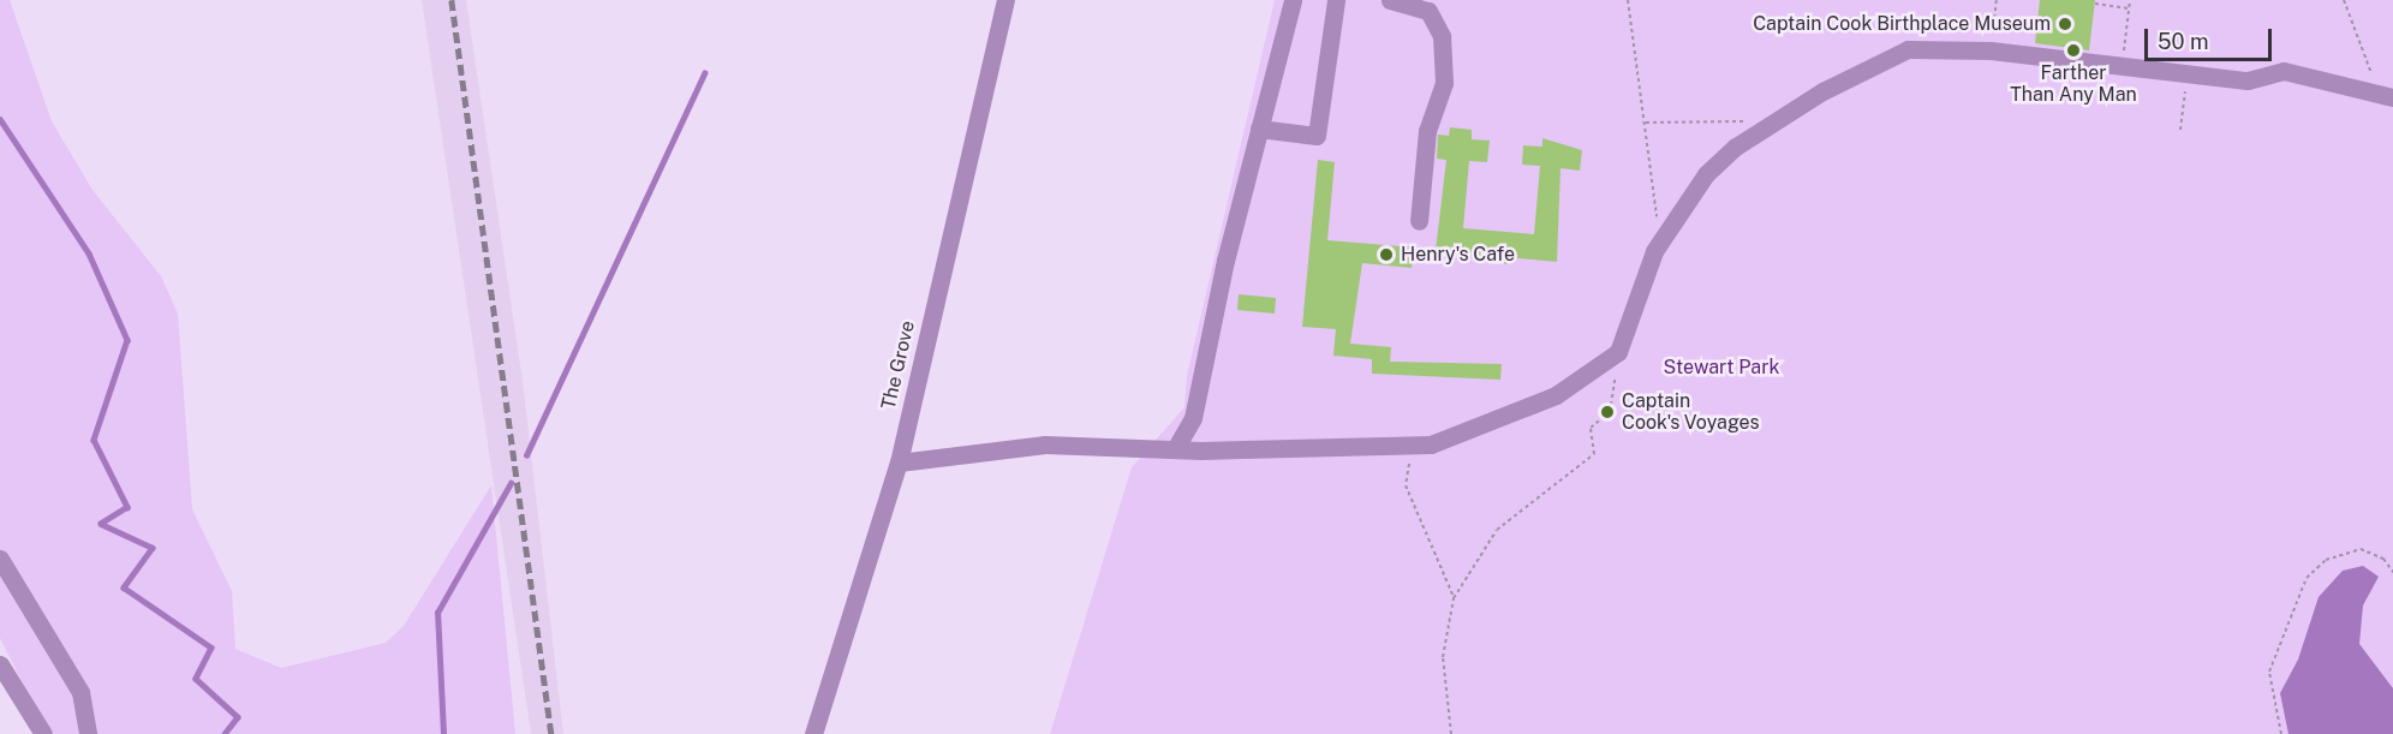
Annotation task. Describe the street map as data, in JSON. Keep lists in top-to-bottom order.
{
  "streets": {
    "street": ["The Grove"]
  },
  "parks": ["Stewart Park"],
  "places": [
    "Captain Cook Birthplace Museum",
    "Farther Than Any Man",
    "Henry's Cafe",
    "Captain Cook's Voyages"
  ],
  "scale_bar": "50 m"
}
